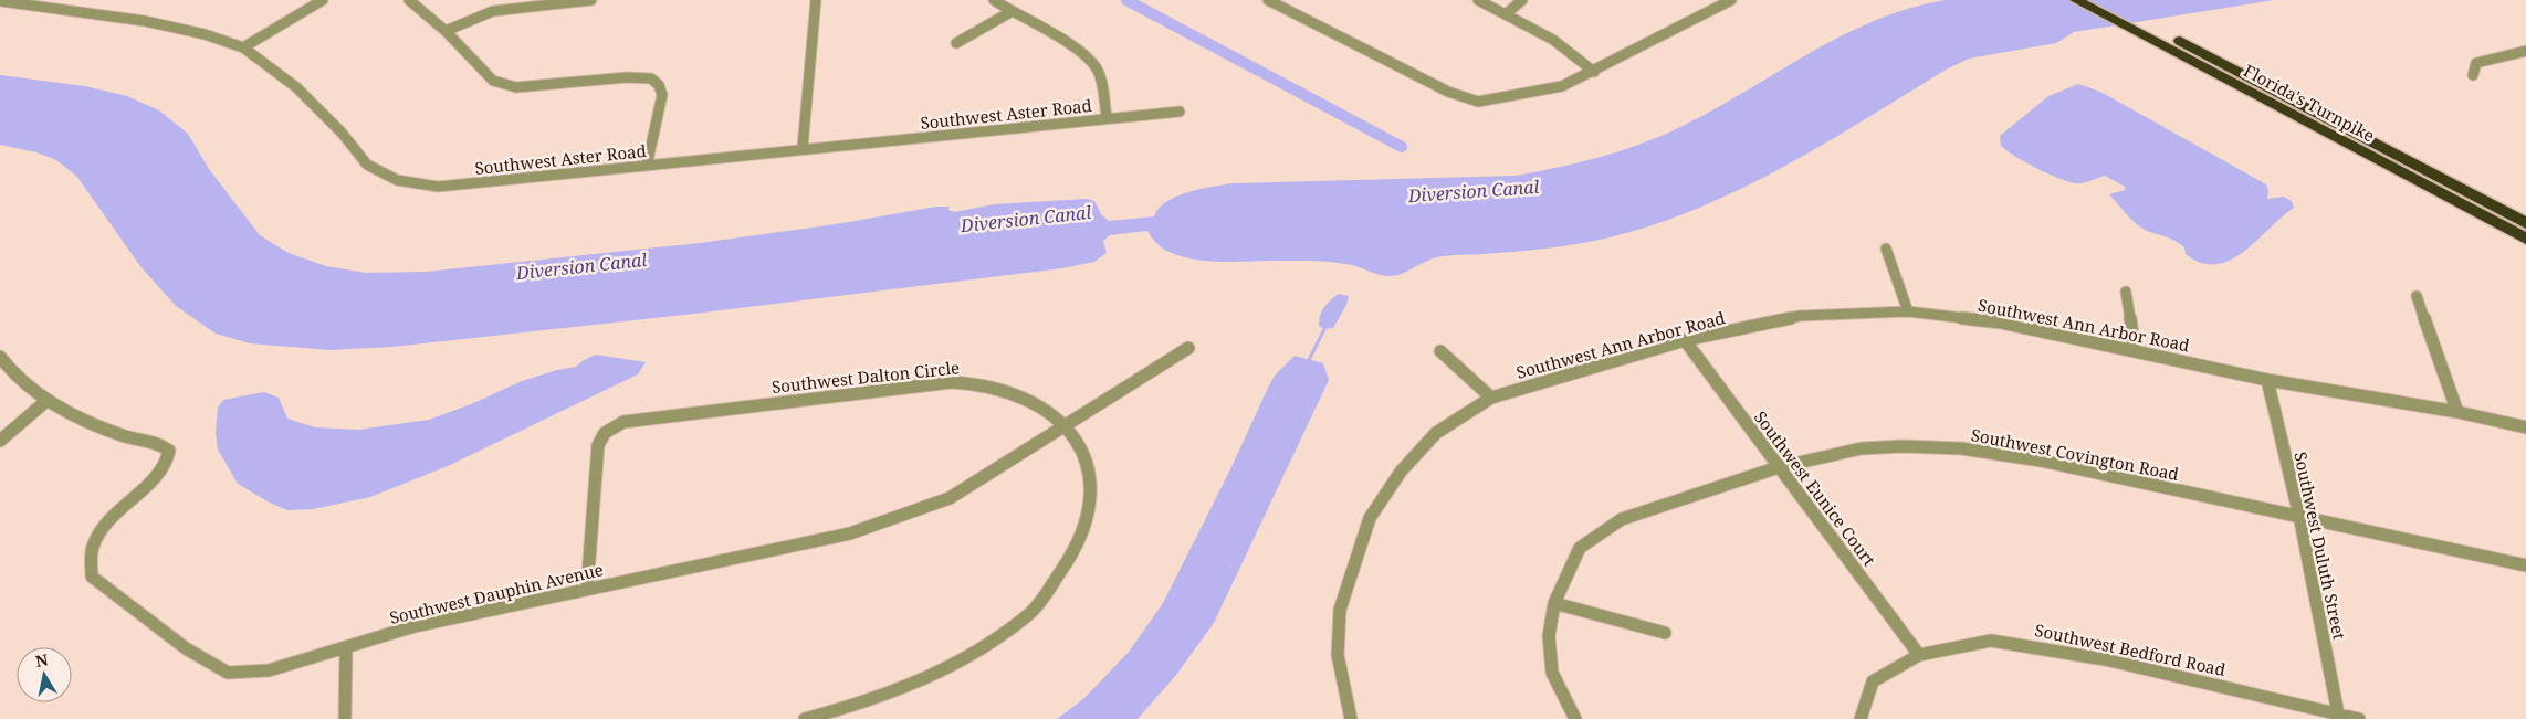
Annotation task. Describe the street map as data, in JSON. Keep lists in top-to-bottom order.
{
  "streets": {
    "highway": ["Florida's Turnpike"],
    "street": [
      "Southwest Aster Road",
      "Southwest Ann Arbor Road",
      "Southwest Dalton Circle",
      "Southwest Covington Road",
      "Southwest Eunice Court",
      "Southwest Duluth Street",
      "Southwest Dauphin Avenue",
      "Southwest Bedford Road"
    ]
  },
  "crossings": [
    ["Southwest Ann Arbor Road", "Southwest Eunice Court"],
    ["Southwest Ann Arbor Road", "Southwest Duluth Street"],
    ["Southwest Dalton Circle", "Southwest Dauphin Avenue"],
    ["Southwest Covington Road", "Southwest Eunice Court"],
    ["Southwest Covington Road", "Southwest Duluth Street"],
    ["Southwest Eunice Court", "Southwest Bedford Road"],
    ["Southwest Duluth Street", "Southwest Bedford Road"]
  ],
  "water": ["Diversion Canal"],
  "north": "top"
}
